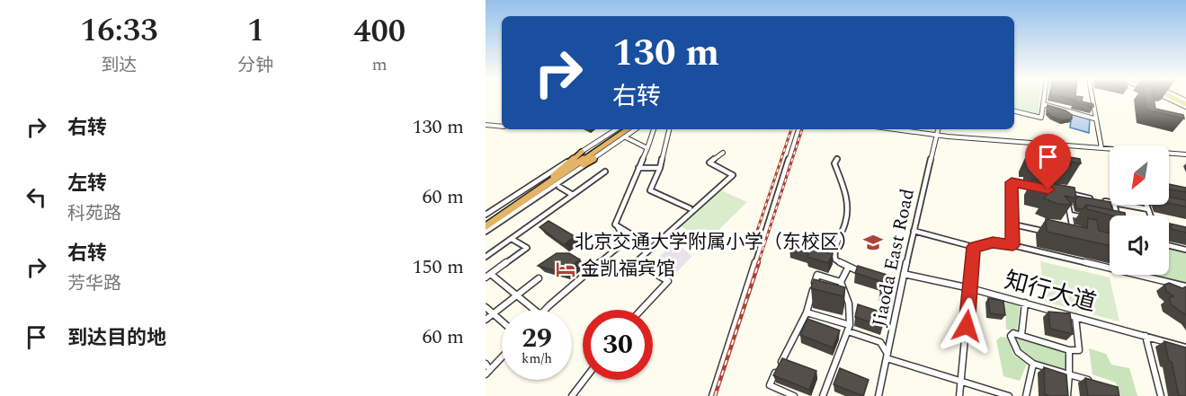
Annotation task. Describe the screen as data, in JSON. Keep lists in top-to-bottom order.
{
  "streets": {
    "street": ["Jiaoda East Road", "知行大道"]
  },
  "crossings": [
    ["Jiaoda East Road", "知行大道"]
  ],
  "places": {
    "school or university": ["北京交通大学附属小学（东校区）"],
    "hotel": ["金凯福宾馆"]
  },
  "north": "bottom left",
  "page": {
    "eta": [
      "16:33",
      "到达",
      "1",
      "分钟",
      "400",
      "m"
    ],
    "turn": ["130 m", "右转"],
    "list": [
      {
        "name": "右转",
        "value": "130 m"
      },
      {
        "name": "左转",
        "note": "科苑路",
        "value": "60 m"
      },
      {
        "name": "右转",
        "note": "芳华路",
        "value": "150 m"
      },
      {
        "name": "到达目的地",
        "value": "60 m"
      }
    ],
    "speed": "29 km/h",
    "limit": "30"
  }
}
